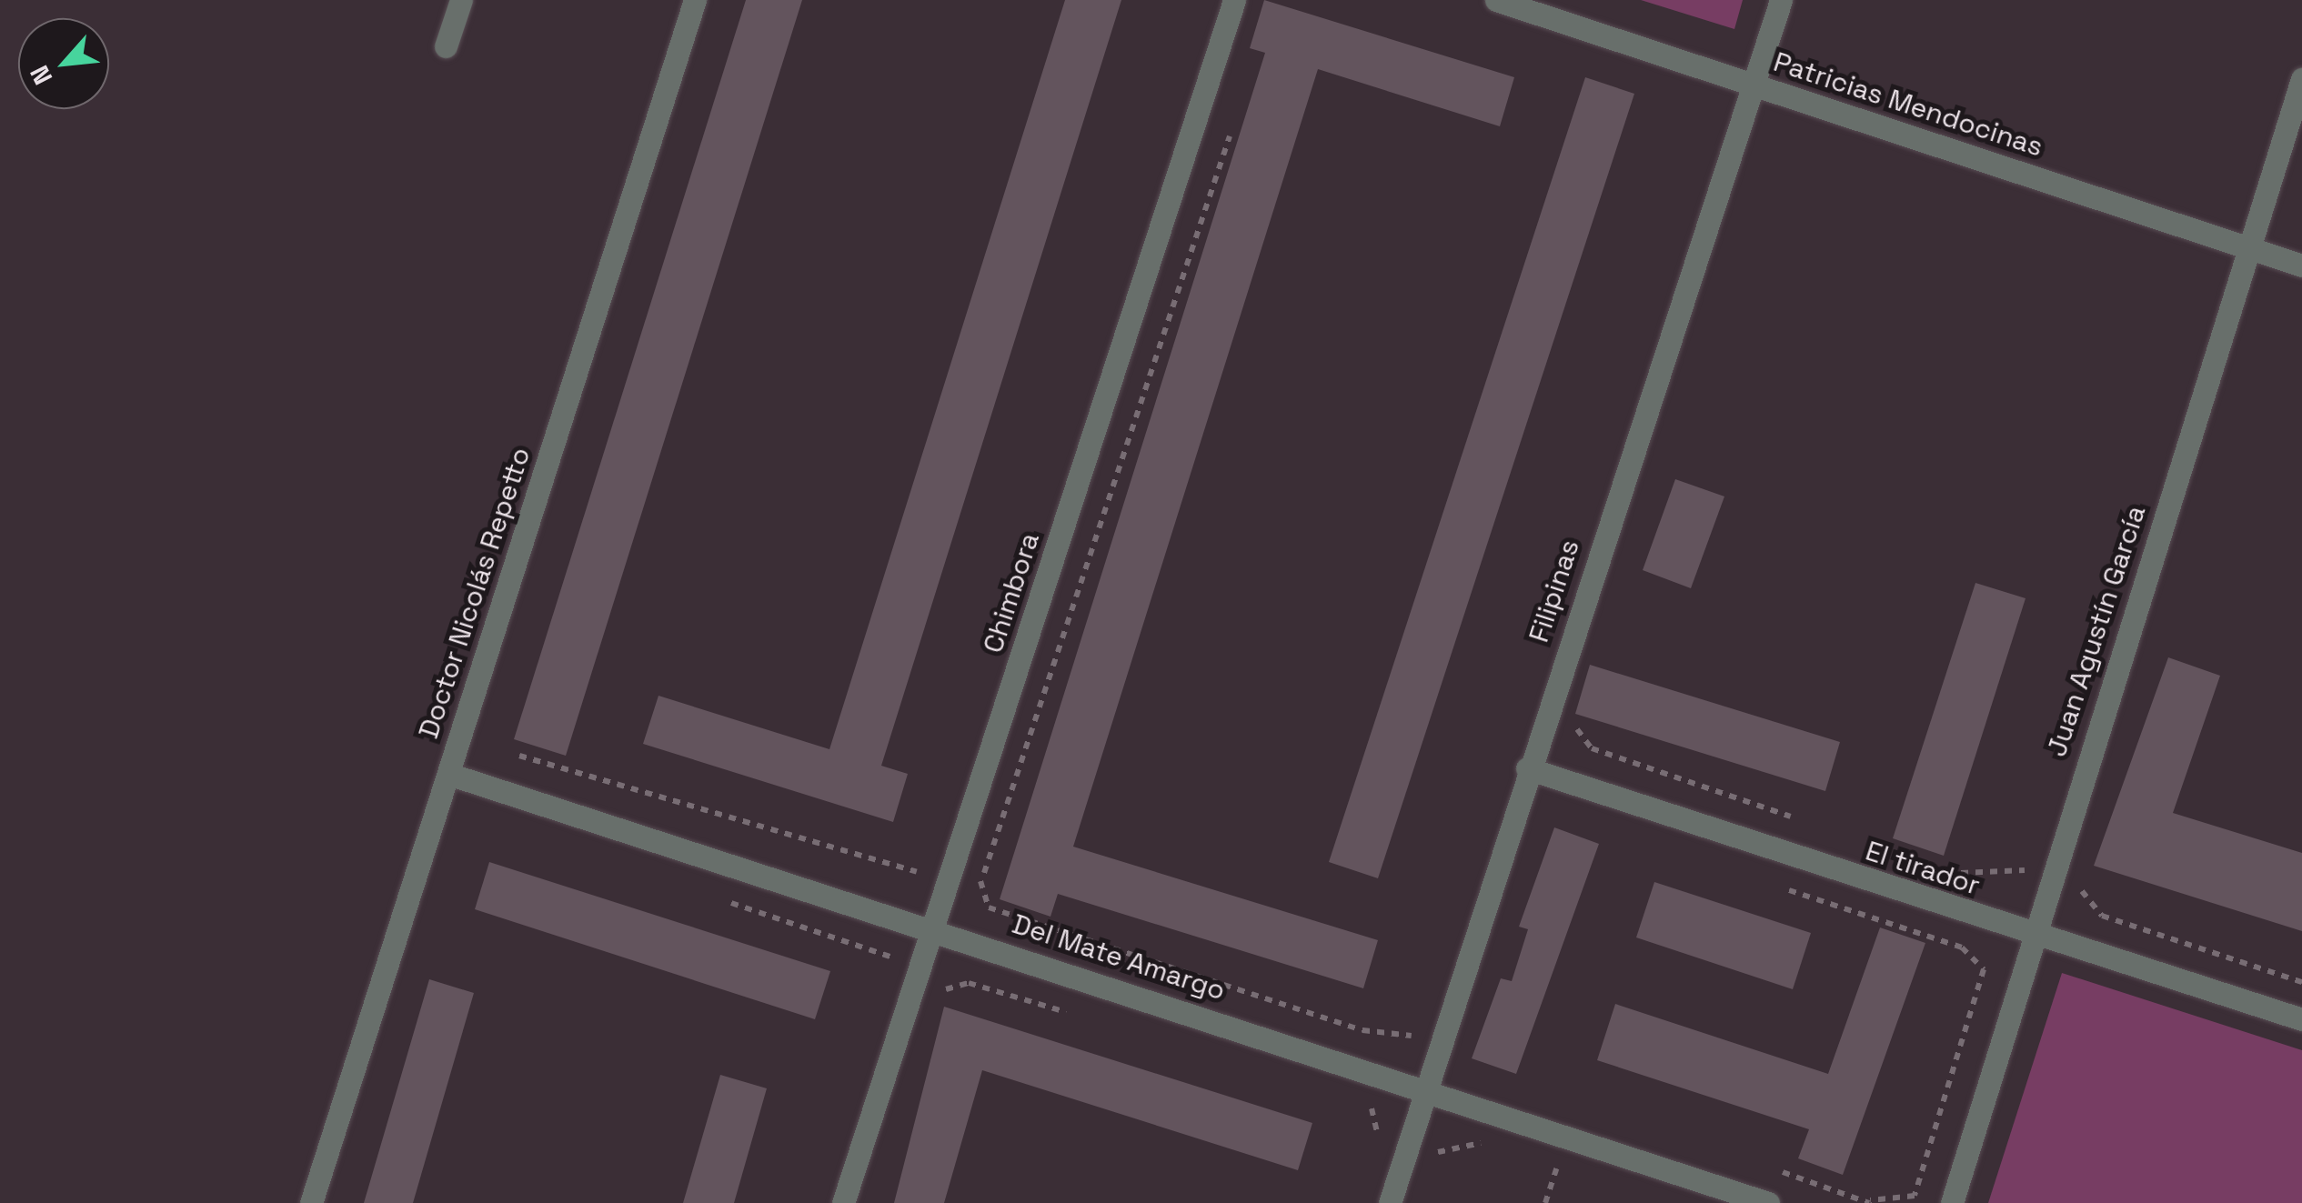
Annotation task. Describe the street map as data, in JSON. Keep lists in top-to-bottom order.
{
  "streets": {
    "street": [
      "Patricias Mendocinas",
      "Filipinas",
      "Doctor Nicolás Repetto",
      "Chimbora",
      "Juan Agustín García",
      "El tirador",
      "Del Mate Amargo"
    ]
  },
  "crossings": [
    ["Patricias Mendocinas", "Filipinas"],
    ["Patricias Mendocinas", "Juan Agustín García"],
    ["Filipinas", "El tirador"],
    ["Filipinas", "Del Mate Amargo"],
    ["Doctor Nicolás Repetto", "Del Mate Amargo"],
    ["Chimbora", "Del Mate Amargo"],
    ["Juan Agustín García", "El tirador"]
  ],
  "north": "bottom left"
}
